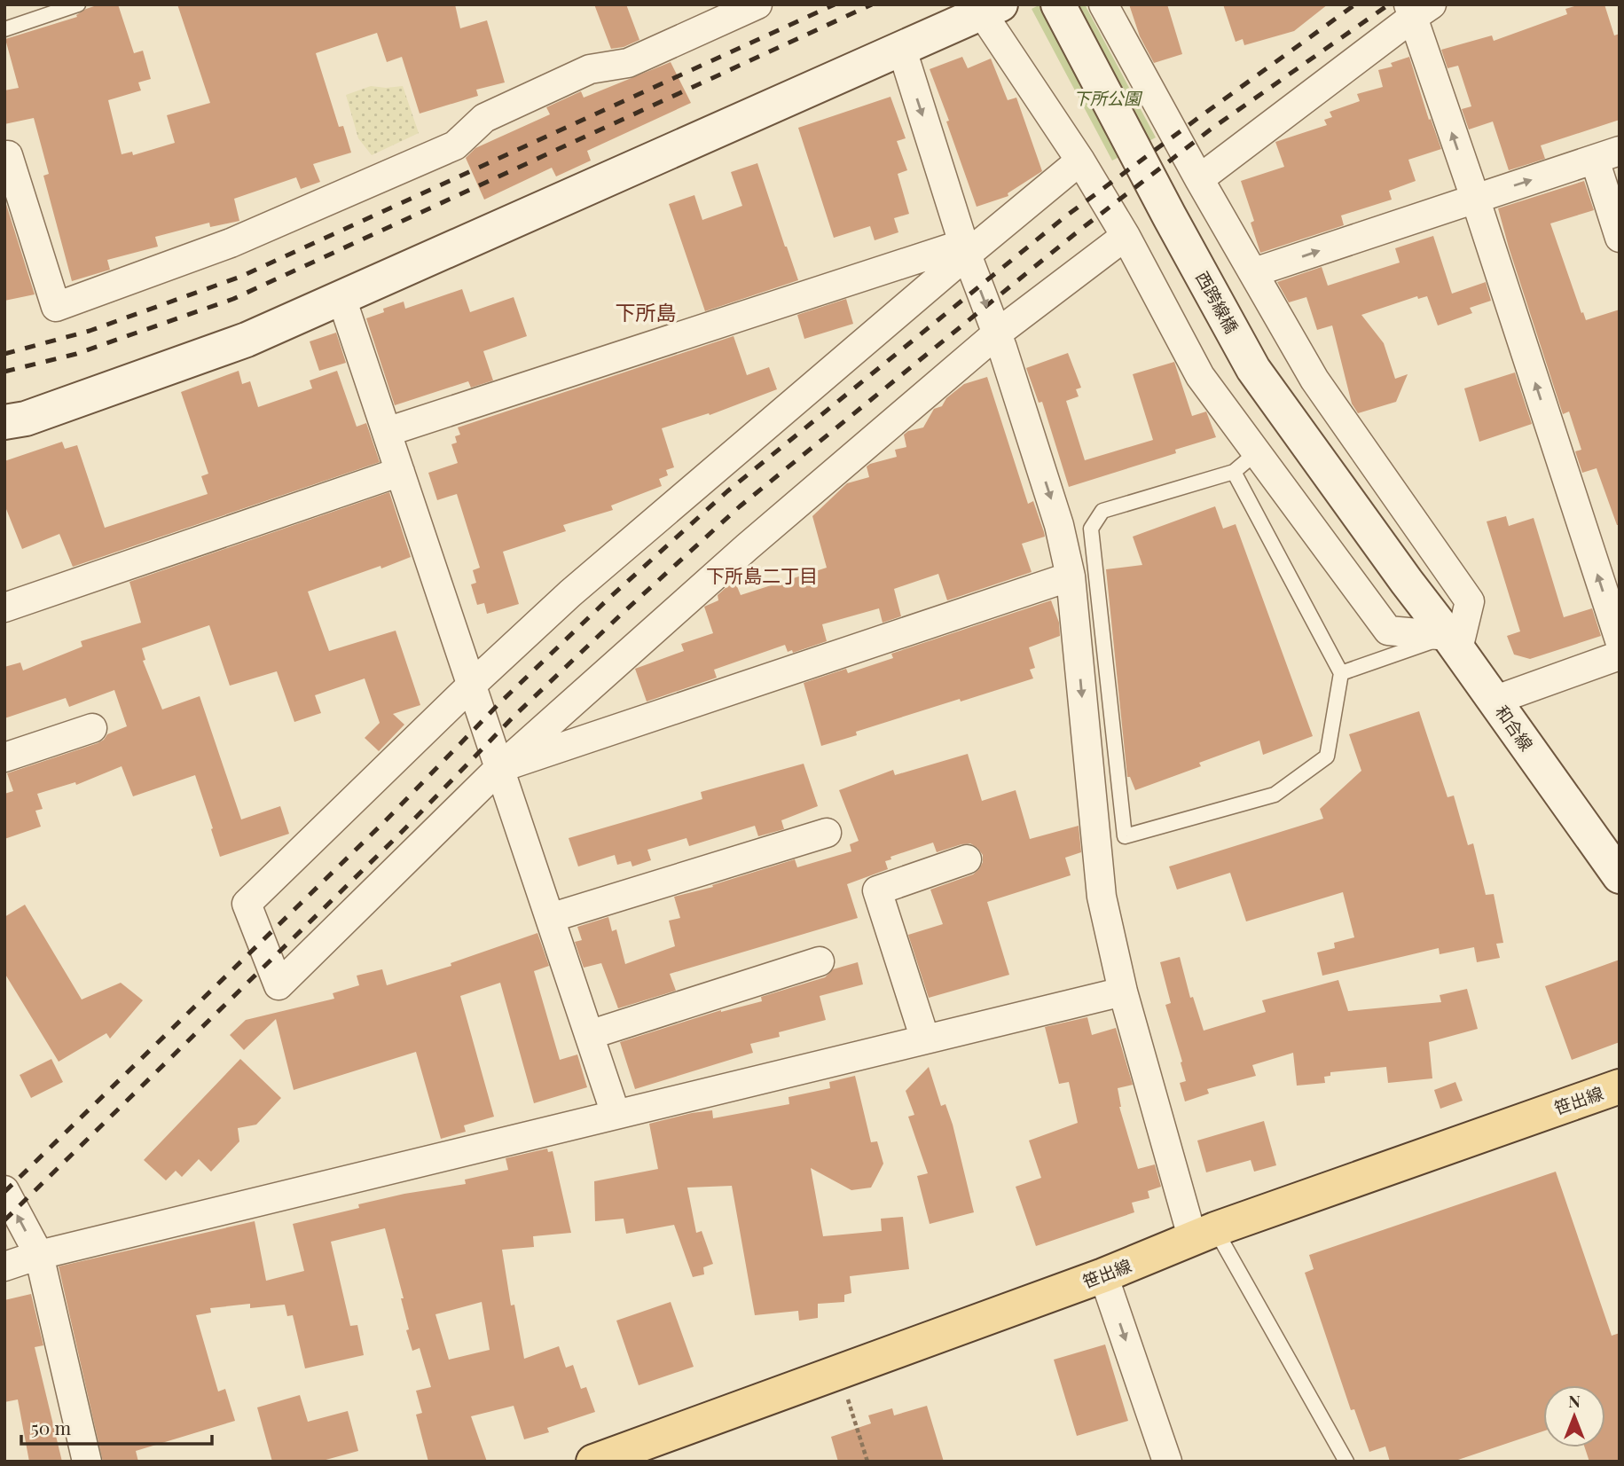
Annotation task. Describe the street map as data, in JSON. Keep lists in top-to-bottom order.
{
  "streets": {
    "main road": ["笹出線"],
    "street": ["西跨線橋", "和合線"]
  },
  "crossings": [
    ["西跨線橋", "和合線"]
  ],
  "districts": ["下所島", "下所島二丁目"],
  "parks": ["下所公園"],
  "scale_bar": "50 m",
  "north": "top"
}
